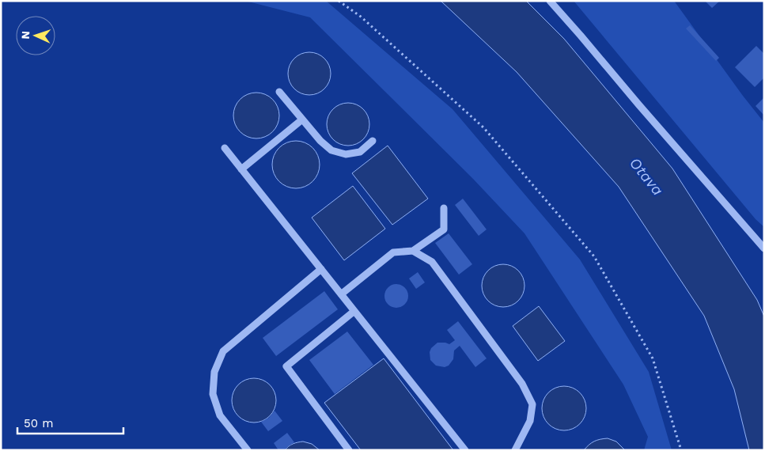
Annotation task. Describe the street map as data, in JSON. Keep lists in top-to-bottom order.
{
  "water": ["Otava"],
  "scale_bar": "50 m",
  "north": "left"
}
